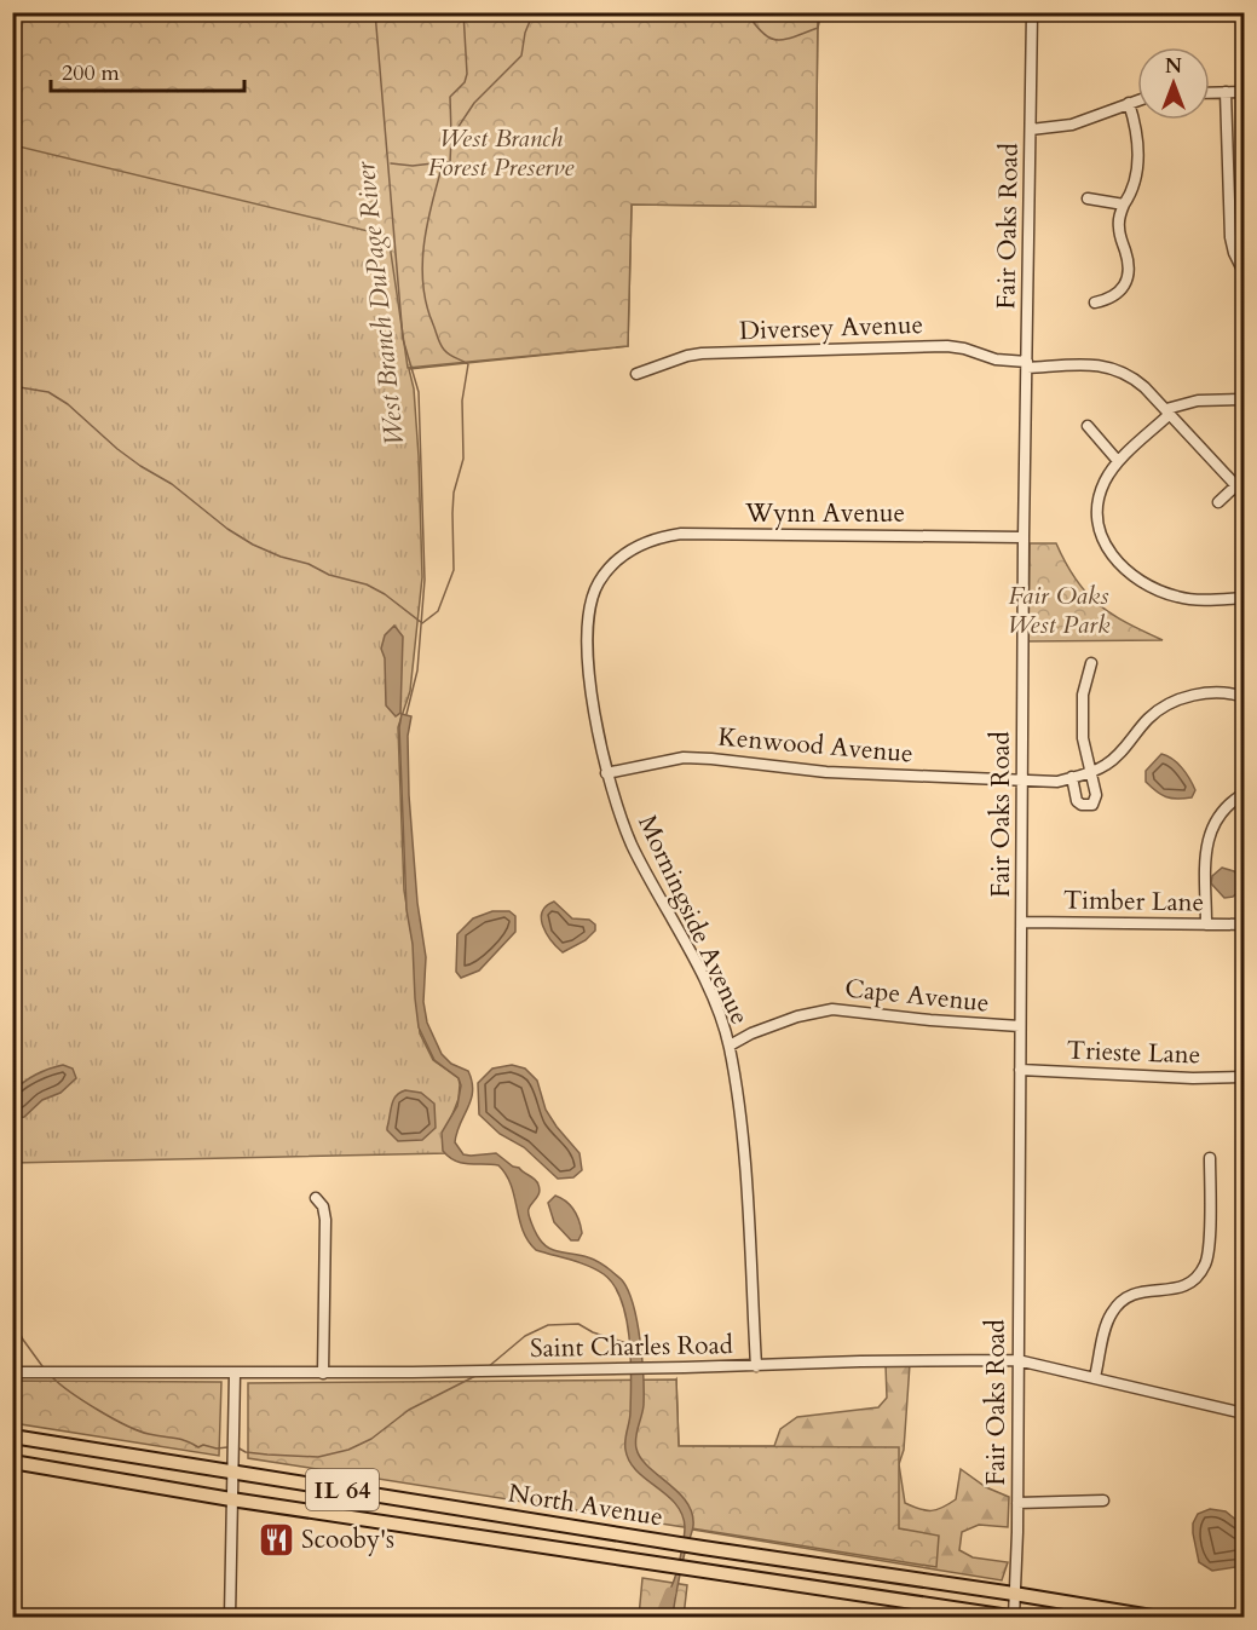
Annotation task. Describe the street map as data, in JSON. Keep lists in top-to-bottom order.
{
  "streets": {
    "main road": ["IL 64", "North Avenue"],
    "street": [
      "Fair Oaks Road",
      "Diversey Avenue",
      "Wynn Avenue",
      "Kenwood Avenue",
      "Timber Lane",
      "Morningside Avenue",
      "Cape Avenue",
      "Trieste Lane",
      "Saint Charles Road"
    ]
  },
  "crossings": [
    ["Fair Oaks Road", "Diversey Avenue"],
    ["Fair Oaks Road", "Wynn Avenue"],
    ["Fair Oaks Road", "Kenwood Avenue"],
    ["Fair Oaks Road", "Timber Lane"],
    ["Fair Oaks Road", "Cape Avenue"],
    ["Fair Oaks Road", "Trieste Lane"],
    ["Fair Oaks Road", "Saint Charles Road"],
    ["Fair Oaks Road", "North Avenue"],
    ["Wynn Avenue", "Morningside Avenue"],
    ["Kenwood Avenue", "Morningside Avenue"],
    ["Morningside Avenue", "Cape Avenue"],
    ["Morningside Avenue", "Saint Charles Road"]
  ],
  "water": ["West Branch DuPage River"],
  "parks": ["West Branch Forest Preserve", "Fair Oaks West Park"],
  "places": {
    "restaurant": ["Scooby's"]
  },
  "scale_bar": "200 m",
  "north": "top"
}
